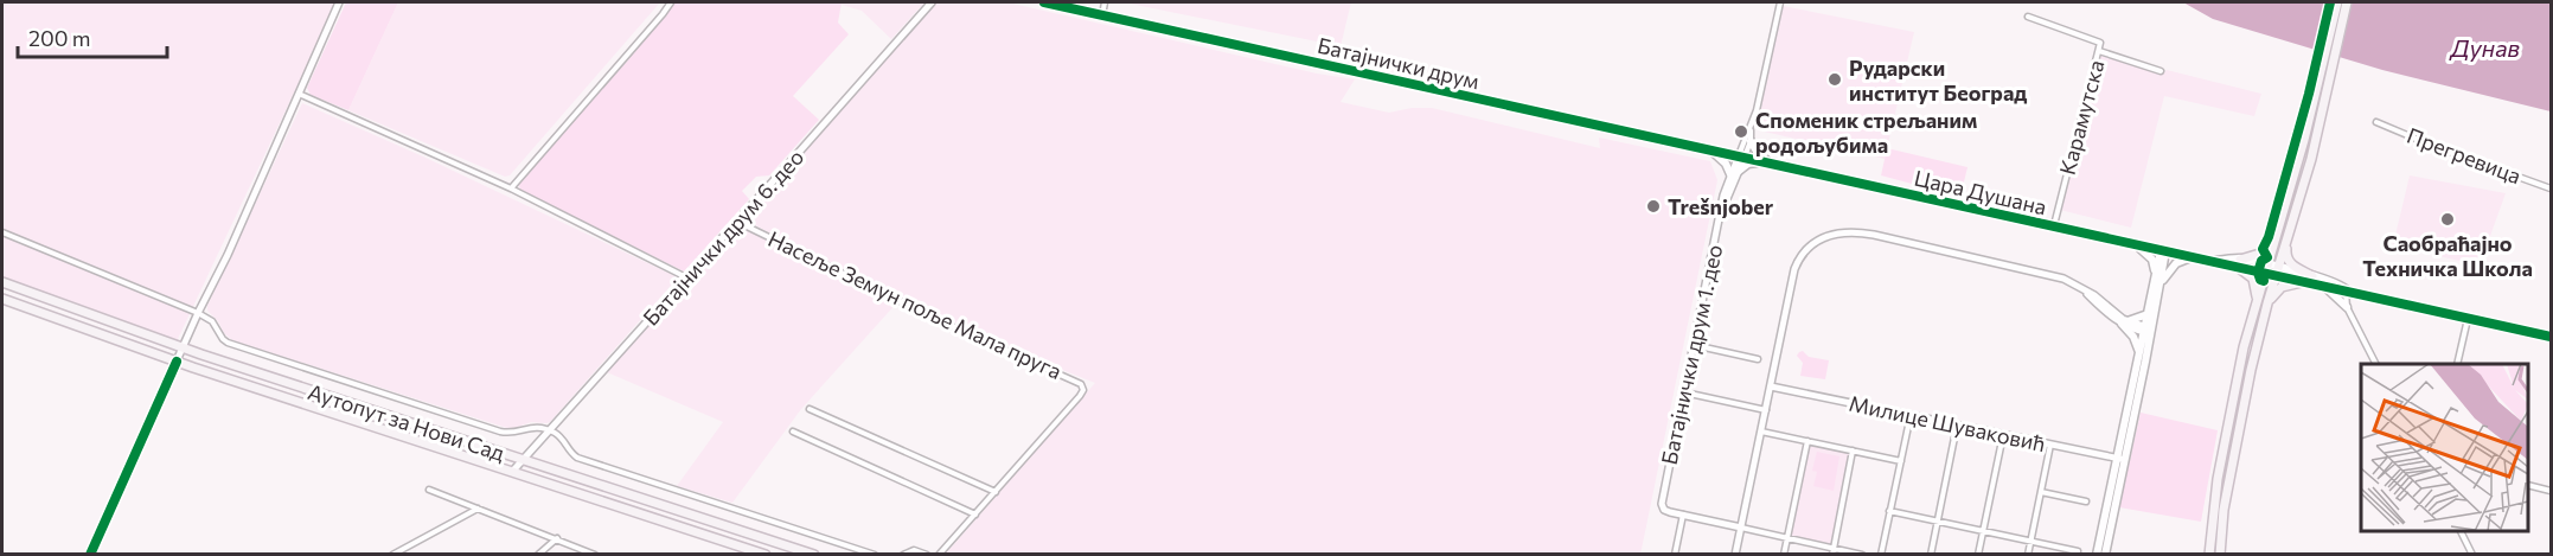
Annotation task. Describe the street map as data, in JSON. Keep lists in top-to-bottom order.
{
  "streets": {
    "main road": ["Батајнички друм", "Цара Душана", "Аутопут за Нови Сад"],
    "street": [
      "Карамутска",
      "Прегревица",
      "Батајнички друм 6. део",
      "Насеље Земун поље Мала пруга",
      "Батајнички друм 1. део",
      "Милице Шуваковић"
    ]
  },
  "crossings": [
    ["Батајнички друм", "Цара Душана"],
    ["Батајнички друм", "Батајнички друм 1. део"],
    ["Карамутска", "Цара Душана"],
    ["Цара Душана", "Батајнички друм 1. део"],
    ["Батајнички друм 6. део", "Насеље Земун поље Мала пруга"],
    ["Батајнички друм 6. део", "Аутопут за Нови Сад"]
  ],
  "water": ["Дунав"],
  "places": [
    "Рударски институт Београд",
    "Споменик стрељаним родољубима",
    "Trešnjober",
    "Саобраћајно Техничка Школа"
  ],
  "scale_bar": "200 m"
}
